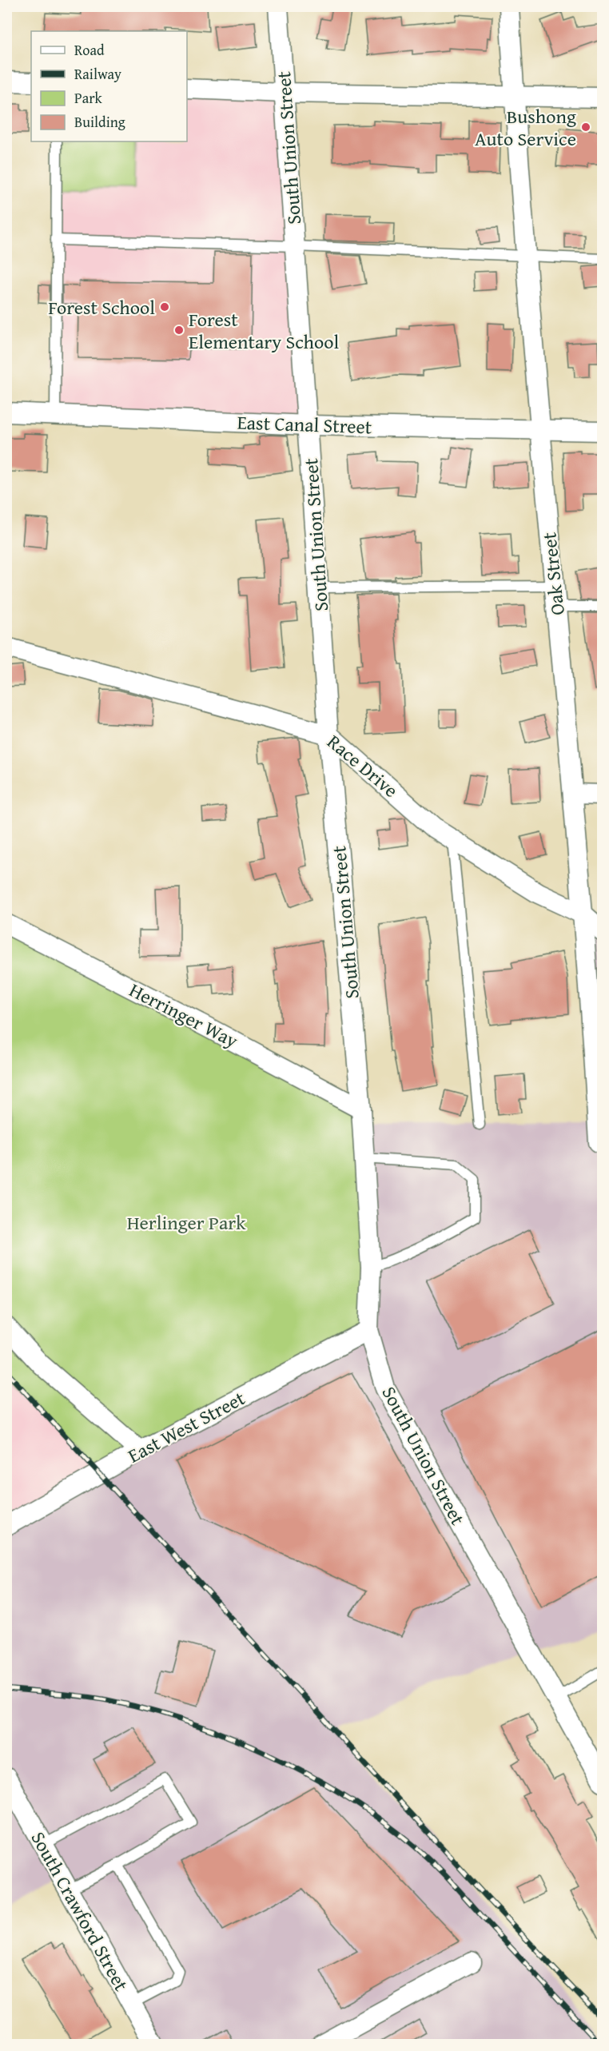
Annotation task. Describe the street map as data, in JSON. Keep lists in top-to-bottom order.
{
  "streets": {
    "street": [
      "South Union Street",
      "East Canal Street",
      "Oak Street",
      "Race Drive",
      "Herringer Way",
      "East West Street",
      "South Crawford Street"
    ]
  },
  "crossings": [
    ["South Union Street", "East Canal Street"],
    ["South Union Street", "Race Drive"],
    ["South Union Street", "Herringer Way"],
    ["South Union Street", "East West Street"],
    ["East Canal Street", "Oak Street"],
    ["Oak Street", "Race Drive"]
  ],
  "parks": ["Herlinger Park"],
  "places": ["Bushong Auto Service", "Forest School", "Forest Elementary School"],
  "legend": [
    "Road",
    "Railway",
    "Park",
    "Building"
  ]
}
